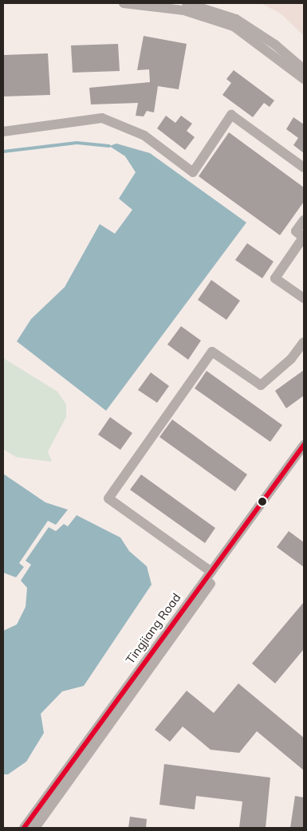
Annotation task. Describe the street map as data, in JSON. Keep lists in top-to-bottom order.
{
  "streets": {
    "street": ["Tingjiang Road"]
  }
}
